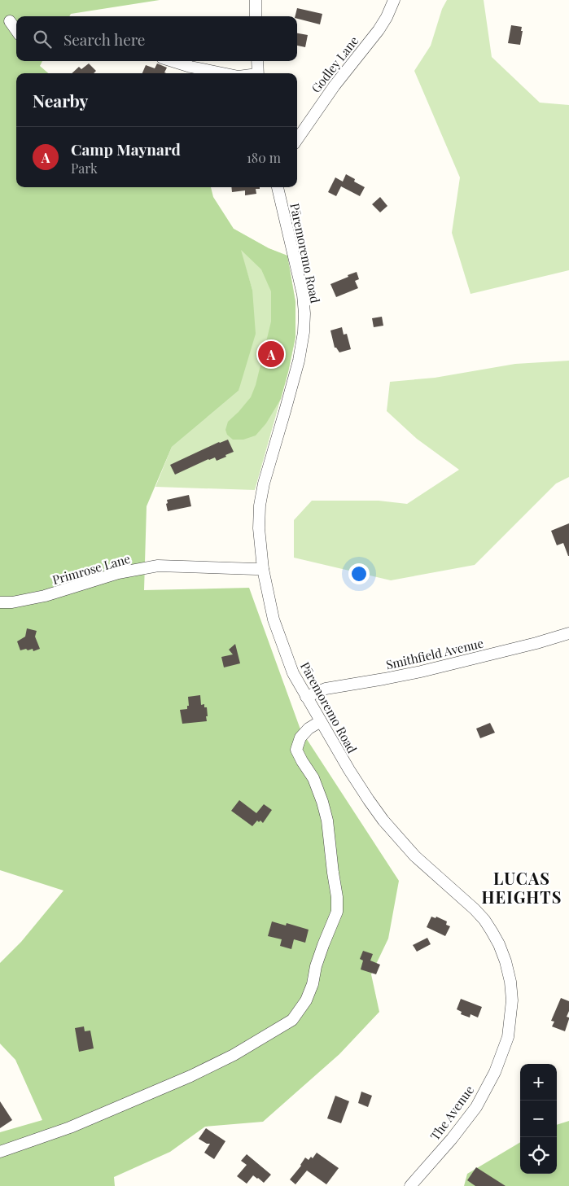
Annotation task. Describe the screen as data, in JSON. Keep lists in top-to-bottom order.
{
  "streets": {
    "street": [
      "Godley Lane",
      "Pāremoremo Road",
      "Primrose Lane",
      "Smithfield Avenue",
      "The Avenue"
    ]
  },
  "crossings": [
    ["Pāremoremo Road", "Primrose Lane"],
    ["Pāremoremo Road", "Smithfield Avenue"],
    ["Pāremoremo Road", "The Avenue"]
  ],
  "districts": ["LUCAS HEIGHTS"],
  "page": {
    "search": "Search here",
    "heading": "Nearby",
    "list": [
      {
        "mark": "A",
        "name": "Camp Maynard",
        "note": "Park",
        "value": "180 m"
      }
    ],
    "pins": "A",
    "map_buttons": ["+", "−"]
  }
}
